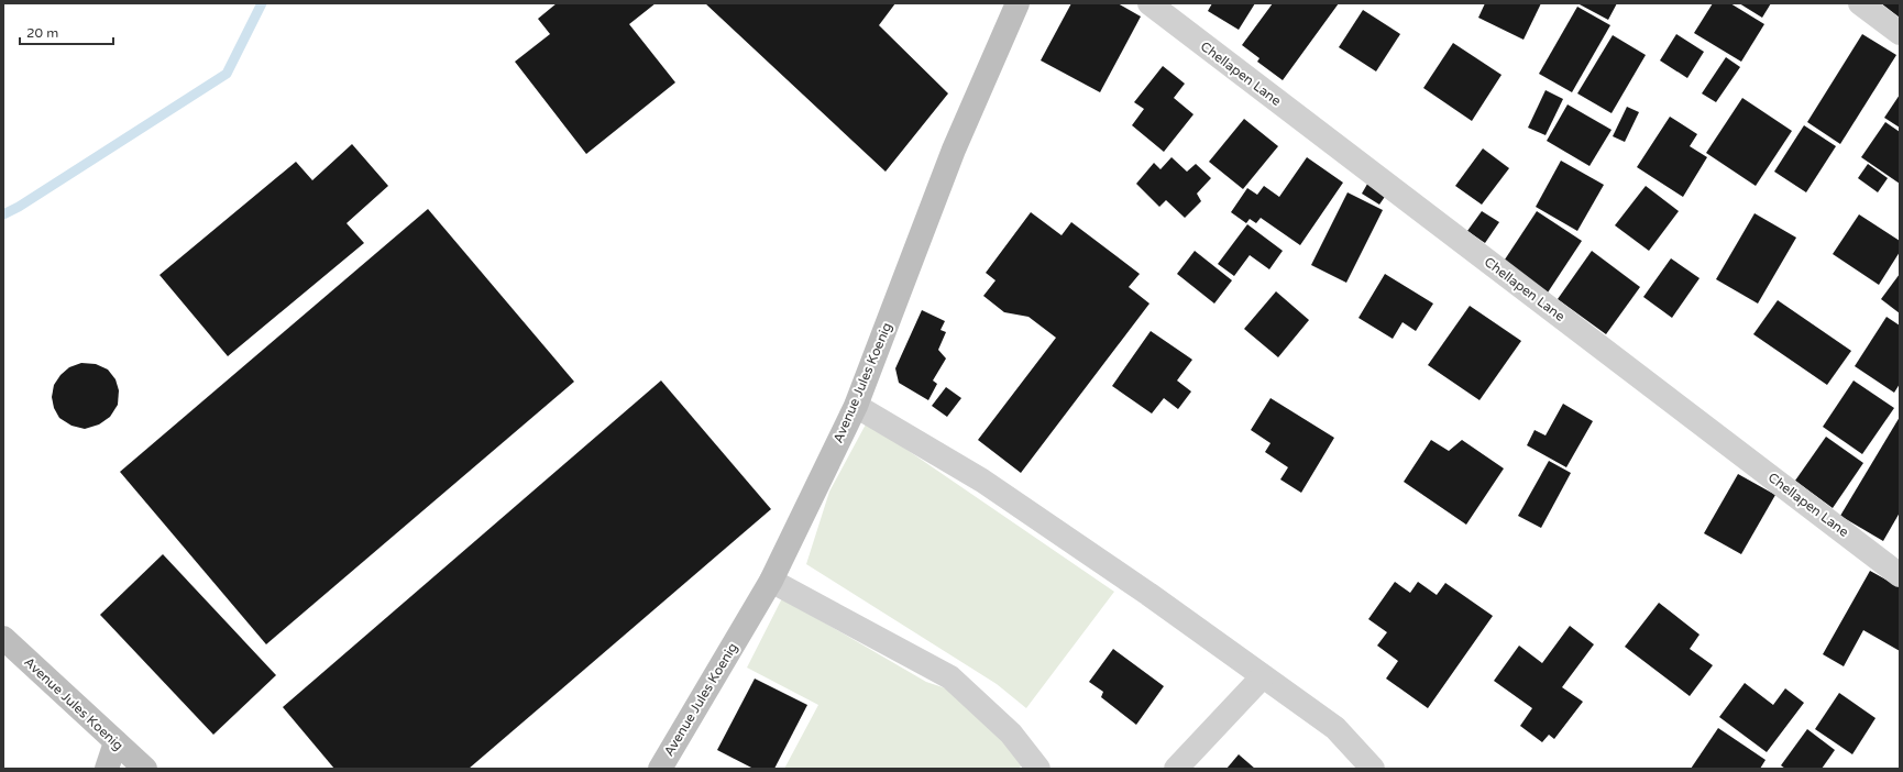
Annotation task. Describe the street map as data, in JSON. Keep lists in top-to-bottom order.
{
  "streets": {
    "street": ["Chellapen Lane", "Avenue Jules Koenig"]
  },
  "scale_bar": "20 m"
}
